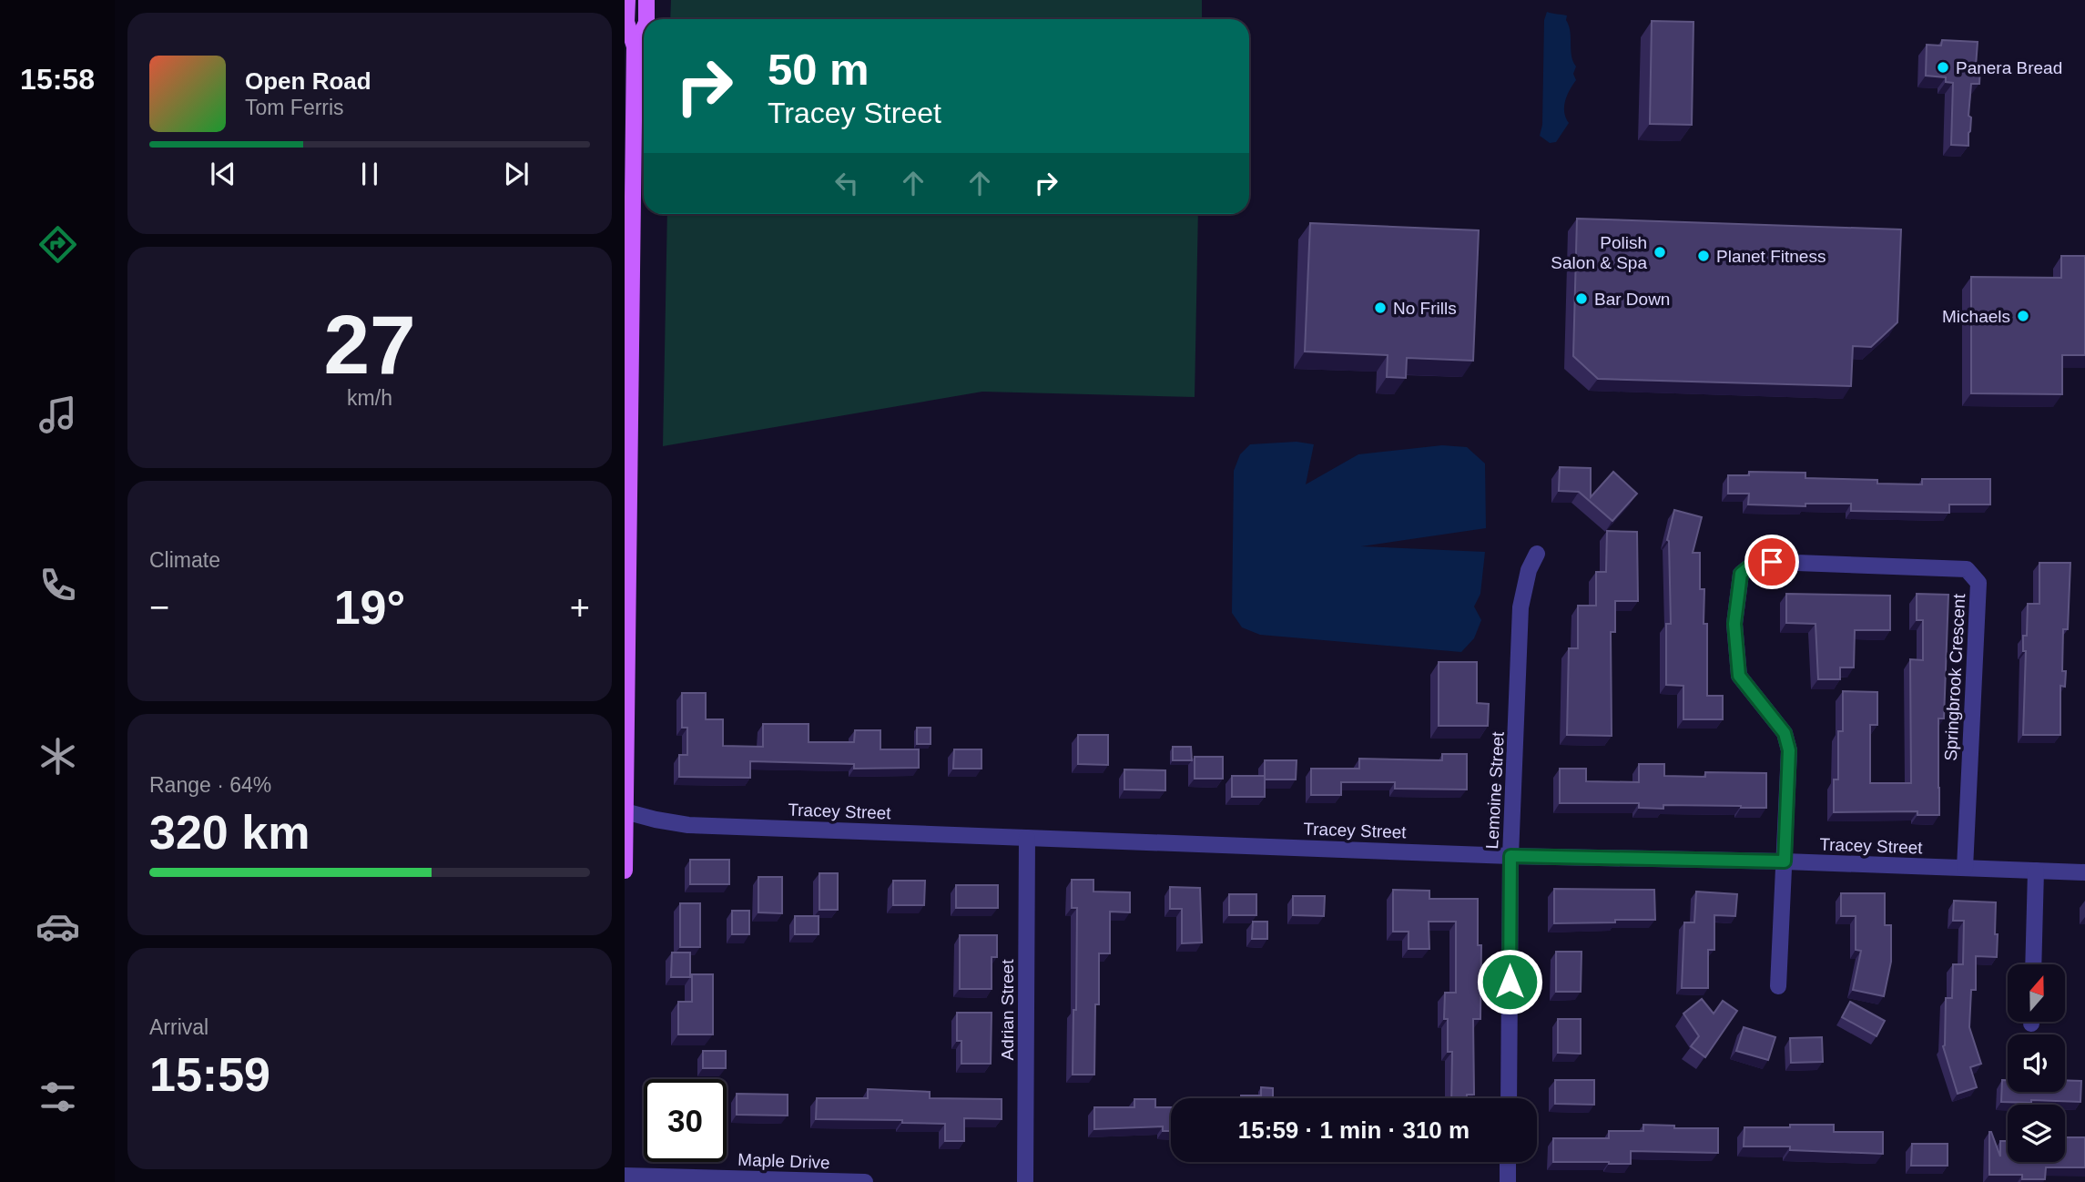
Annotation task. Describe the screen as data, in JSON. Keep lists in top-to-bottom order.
{
  "streets": {
    "street": [
      "Springbrook Crescent",
      "Lemoine Street",
      "Tracey Street",
      "Adrian Street",
      "Maple Drive"
    ]
  },
  "crossings": [
    ["Springbrook Crescent", "Tracey Street"],
    ["Lemoine Street", "Tracey Street"],
    ["Tracey Street", "Adrian Street"]
  ],
  "places": [
    "Panera Bread",
    "Polish Salon & Spa",
    "Planet Fitness",
    "Bar Down",
    "No Frills",
    "Michaels"
  ],
  "north": "top",
  "page": {
    "tabs": "15:58",
    "turn": ["50 m", "Tracey Street"],
    "song": ["Open Road", "Tom Ferris"],
    "tile": [
      ["27", "km/h"],
      "Climate",
      ["Range · 64%", "320 km"],
      ["Arrival", "15:59"]
    ],
    "heat": ["−", "19°", "+"],
    "limit": "30",
    "trip": "15:59 · 1 min · 310 m"
  }
}
